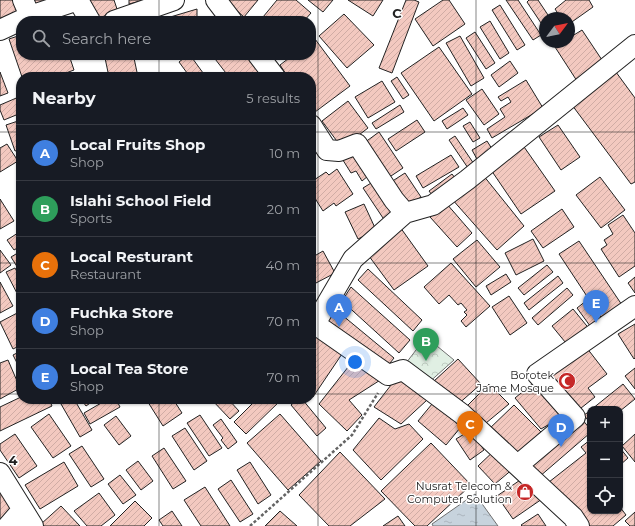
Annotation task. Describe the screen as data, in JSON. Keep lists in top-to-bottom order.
{
  "places": {
    "mosque": ["Borotek Jame Mosque"],
    "shop": ["Nusrat Telecom & Computer Solution"]
  },
  "north": "top right",
  "page": {
    "search": "Search here",
    "heading": ["Nearby", "5 results"],
    "list": [
      {
        "mark": "A",
        "name": "Local Fruits Shop",
        "note": "Shop",
        "value": "10 m"
      },
      {
        "mark": "B",
        "name": "Islahi School Field",
        "note": "Sports",
        "value": "20 m"
      },
      {
        "mark": "C",
        "name": "Local Resturant",
        "note": "Restaurant",
        "value": "40 m"
      },
      {
        "mark": "D",
        "name": "Fuchka Store",
        "note": "Shop",
        "value": "70 m"
      },
      {
        "mark": "E",
        "name": "Local Tea Store",
        "note": "Shop",
        "value": "70 m"
      }
    ],
    "pins": [
      "E",
      "A",
      "B",
      "C",
      "D"
    ],
    "map_buttons": ["+", "−"]
  },
  "grid": {
    "columns": ["C"],
    "rows": ["4"]
  }
}
